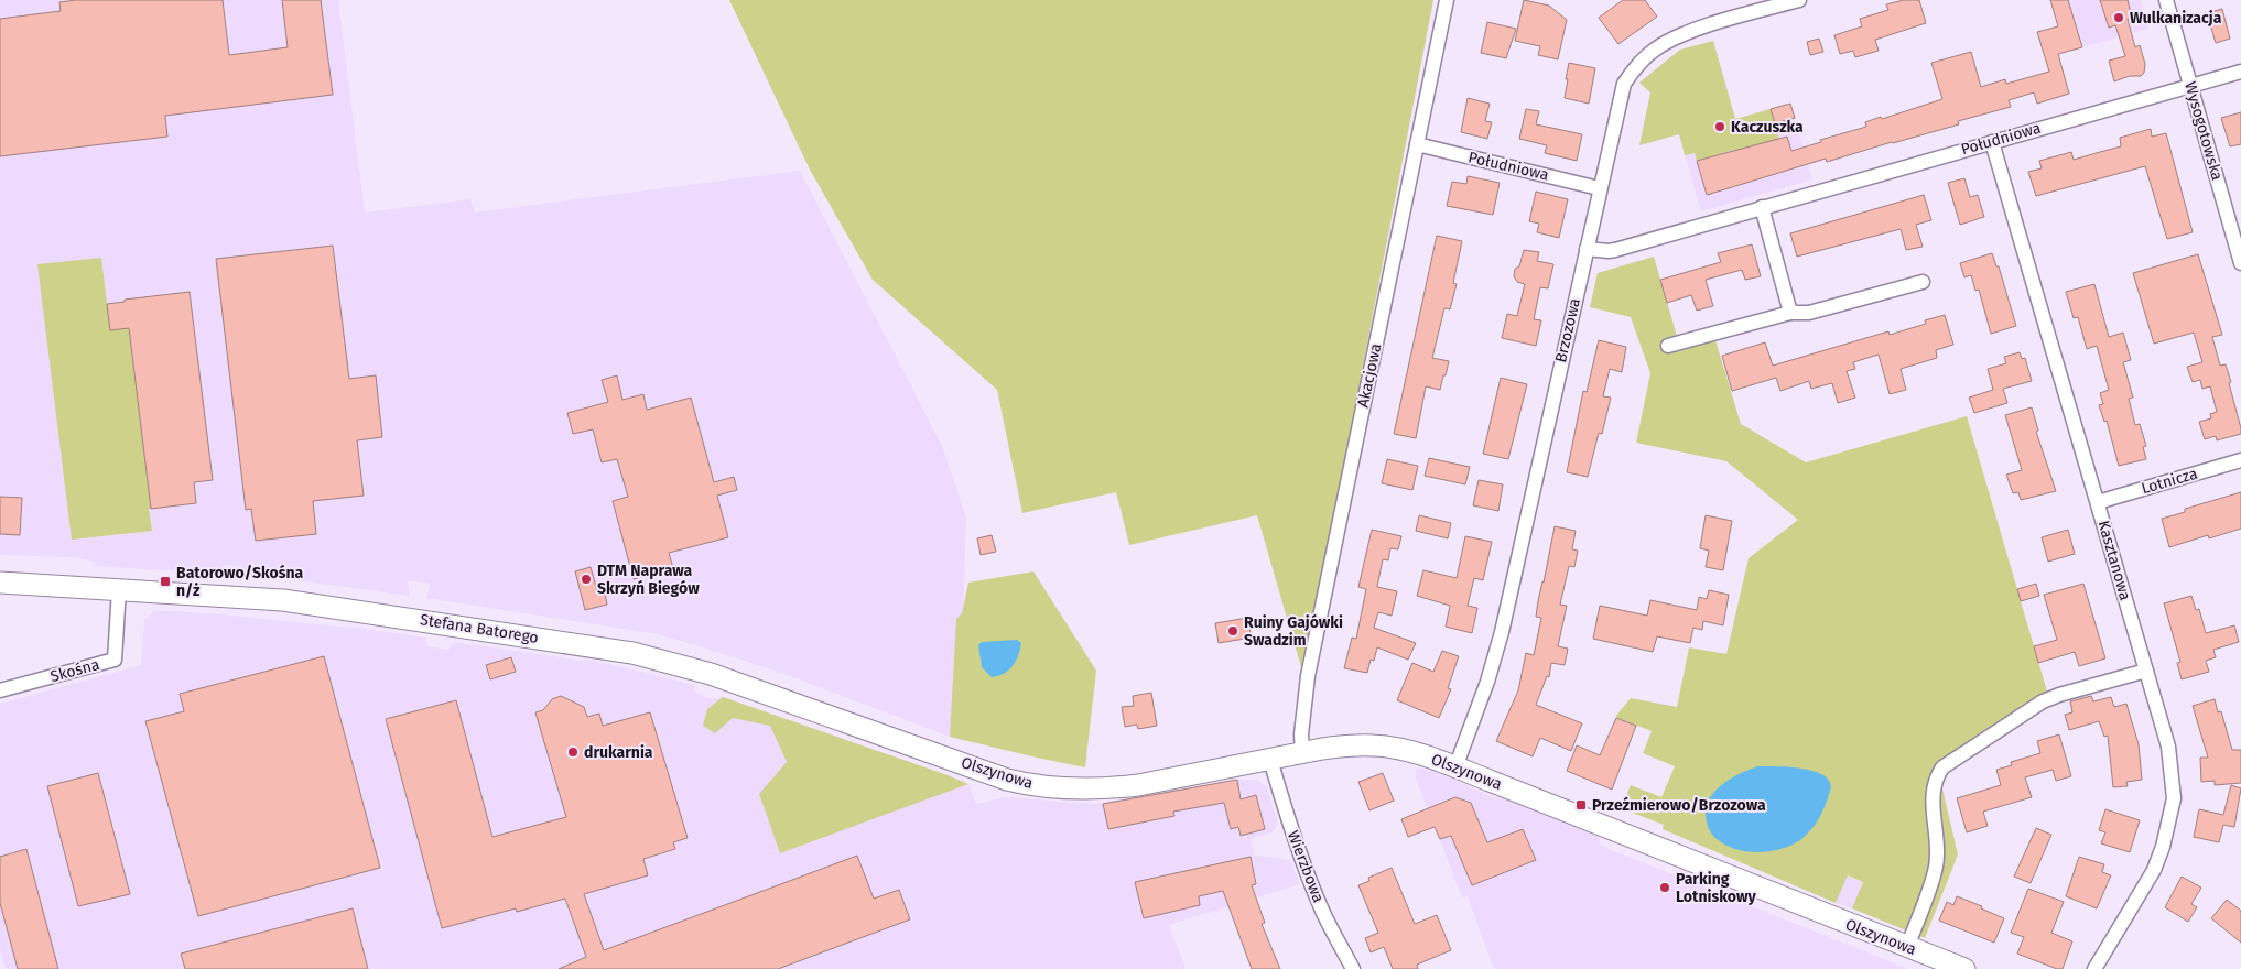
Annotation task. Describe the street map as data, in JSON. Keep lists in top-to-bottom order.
{
  "streets": {
    "street": [
      "Wysogotowska",
      "Południowa",
      "Brzozowa",
      "Akacjowa",
      "Lotnicza",
      "Kasztanowa",
      "Stefana Batorego",
      "Skośna",
      "Olszynowa",
      "Wierzbowa"
    ]
  },
  "crossings": [
    ["Wysogotowska", "Południowa"],
    ["Południowa", "Brzozowa"],
    ["Południowa", "Akacjowa"],
    ["Południowa", "Kasztanowa"],
    ["Brzozowa", "Olszynowa"],
    ["Akacjowa", "Olszynowa"],
    ["Lotnicza", "Kasztanowa"],
    ["Stefana Batorego", "Skośna"],
    ["Stefana Batorego", "Olszynowa"],
    ["Olszynowa", "Wierzbowa"]
  ],
  "places": {
    "other": [
      "Wulkanizacja",
      "Kaczuszka",
      "DTM Naprawa Skrzyń Biegów",
      "Ruiny Gajówki Swadzim",
      "drukarnia",
      "Parking Lotniskowy"
    ],
    "transit": ["Batorowo/Skośna n/ż", "Przeźmierowo/Brzozowa"]
  }
}
